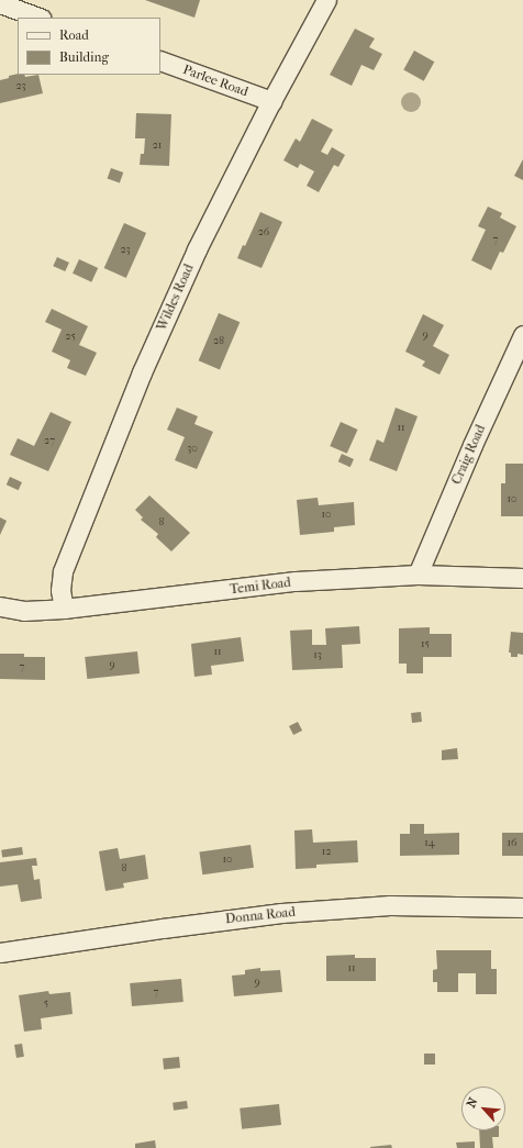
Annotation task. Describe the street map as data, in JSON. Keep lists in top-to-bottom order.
{
  "streets": {
    "street": [
      "Parlee Road",
      "Wildes Road",
      "Craig Road",
      "Temi Road",
      "Donna Road"
    ]
  },
  "crossings": [
    ["Parlee Road", "Wildes Road"],
    ["Wildes Road", "Temi Road"],
    ["Craig Road", "Temi Road"]
  ],
  "house_numbers": [
    "23",
    "21",
    "26",
    "7",
    "23",
    "9",
    "25",
    "28",
    "11",
    "27",
    "30",
    "10",
    "10",
    "8",
    "15",
    "11",
    "13",
    "9",
    "7",
    "14",
    "16",
    "12",
    "10",
    "8",
    "11",
    "9",
    "7",
    "5"
  ],
  "legend": ["Road", "Building"],
  "north": "top left"
}
